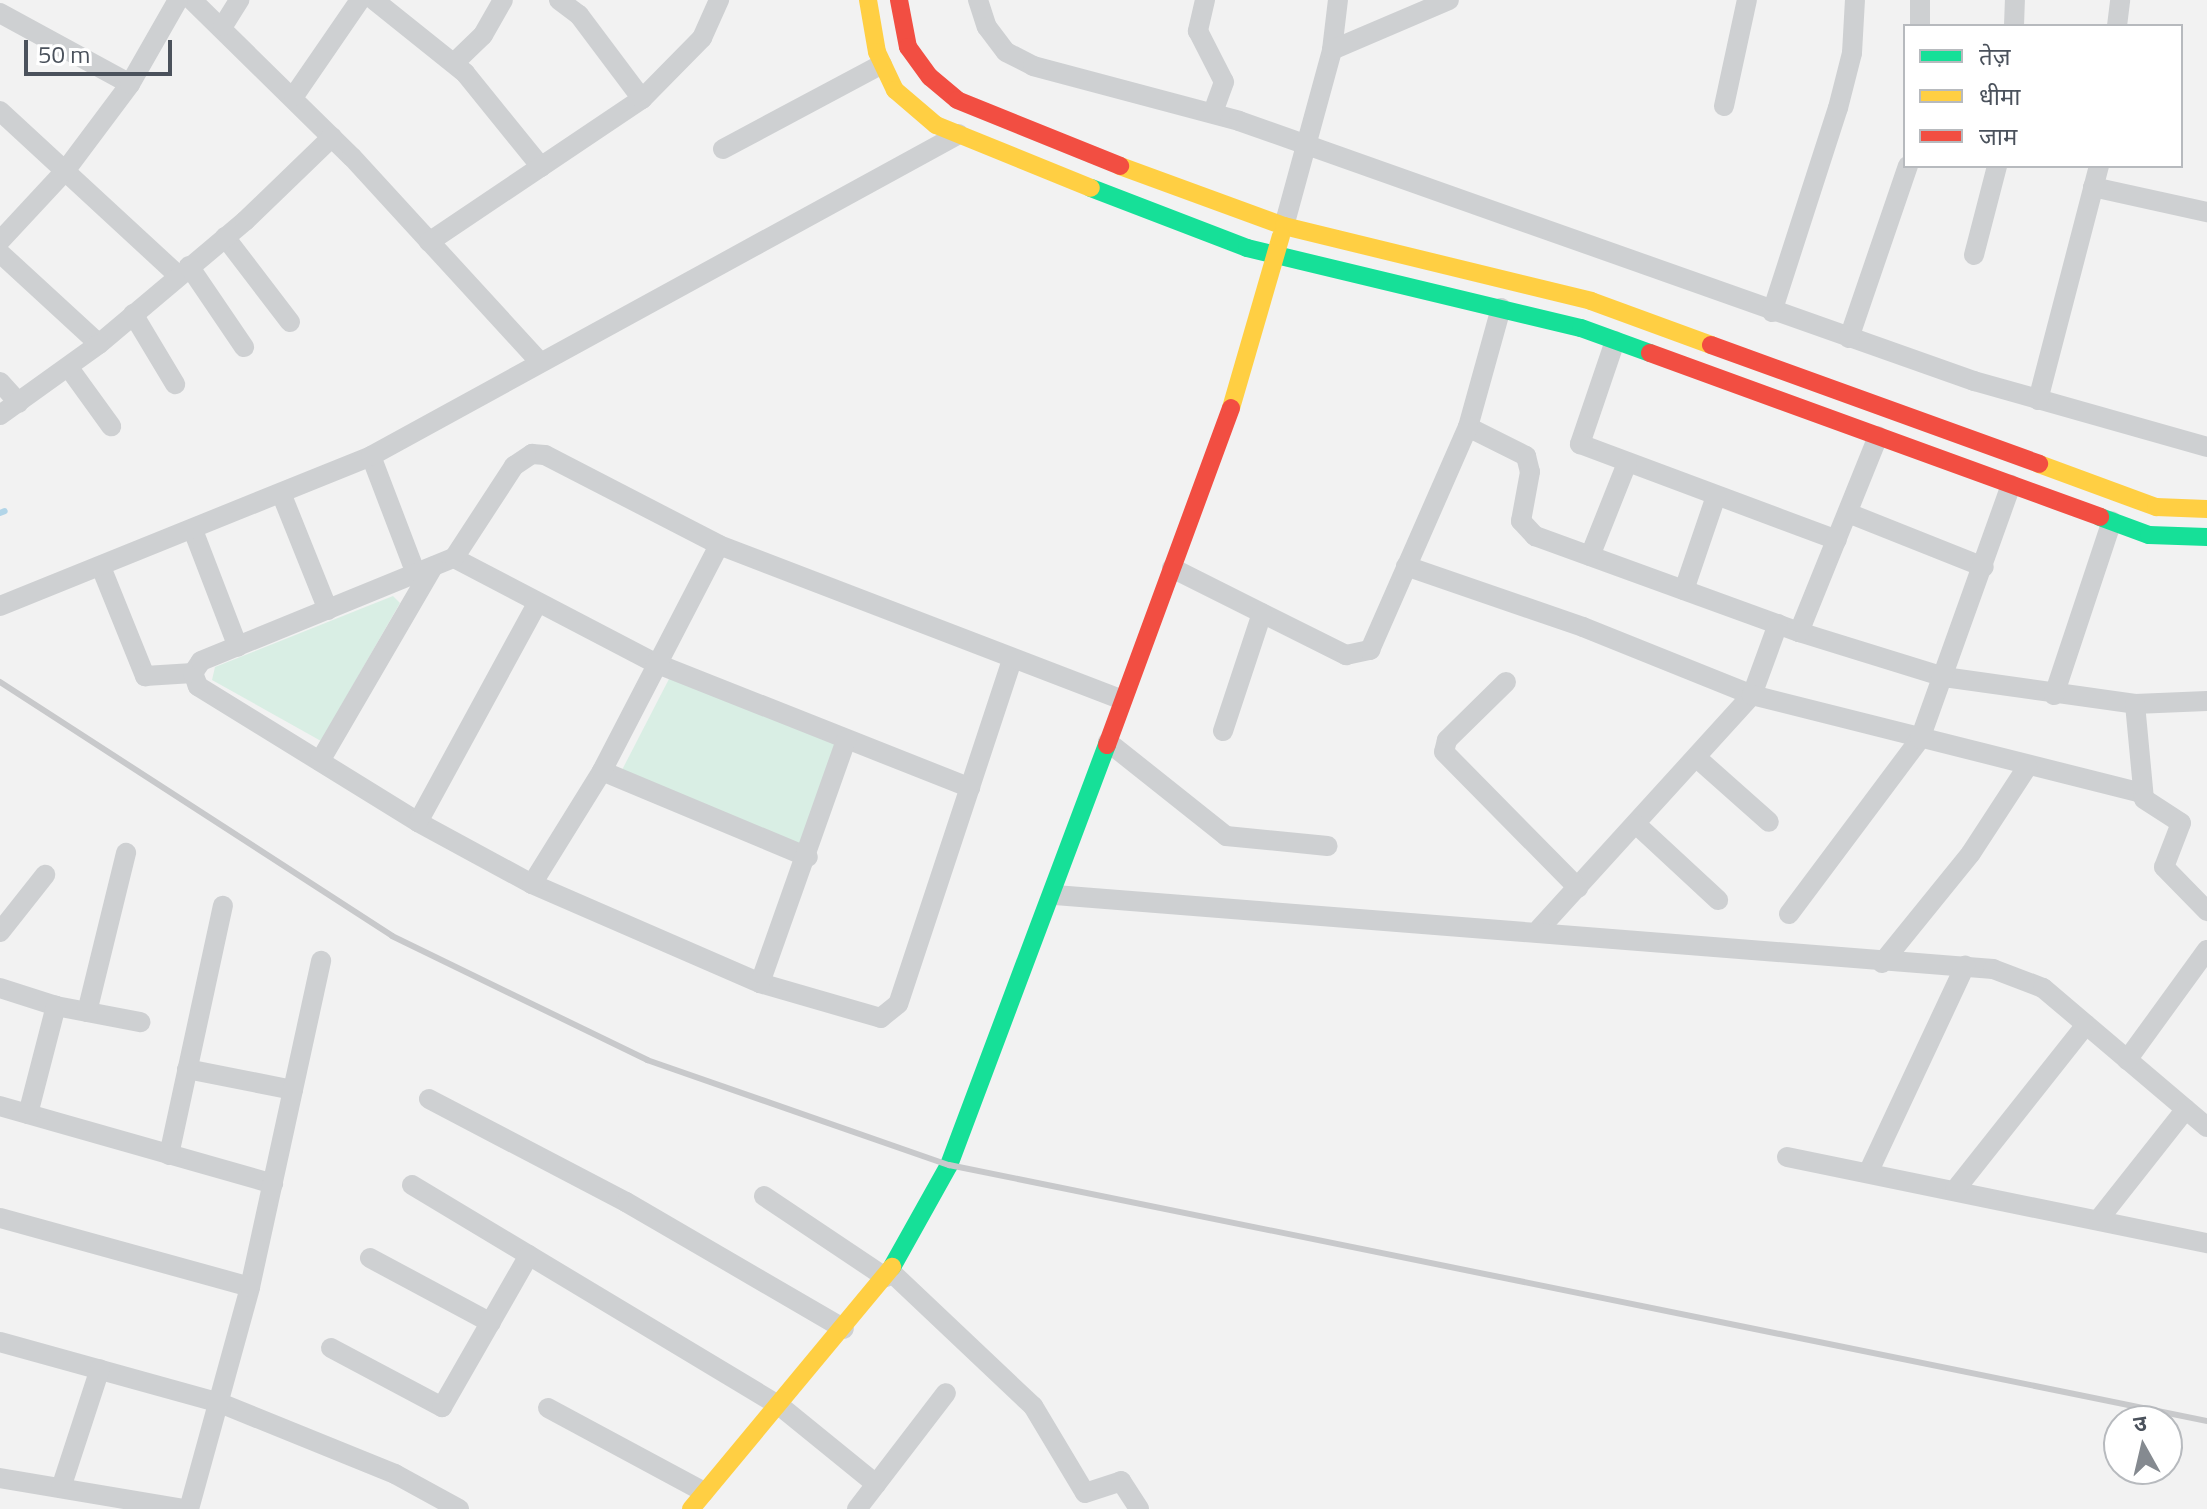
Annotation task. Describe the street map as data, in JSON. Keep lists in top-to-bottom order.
{
  "legend": ["तेज़", "धीमा", "जाम"],
  "scale_bar": "50 m",
  "north": "top"
}
